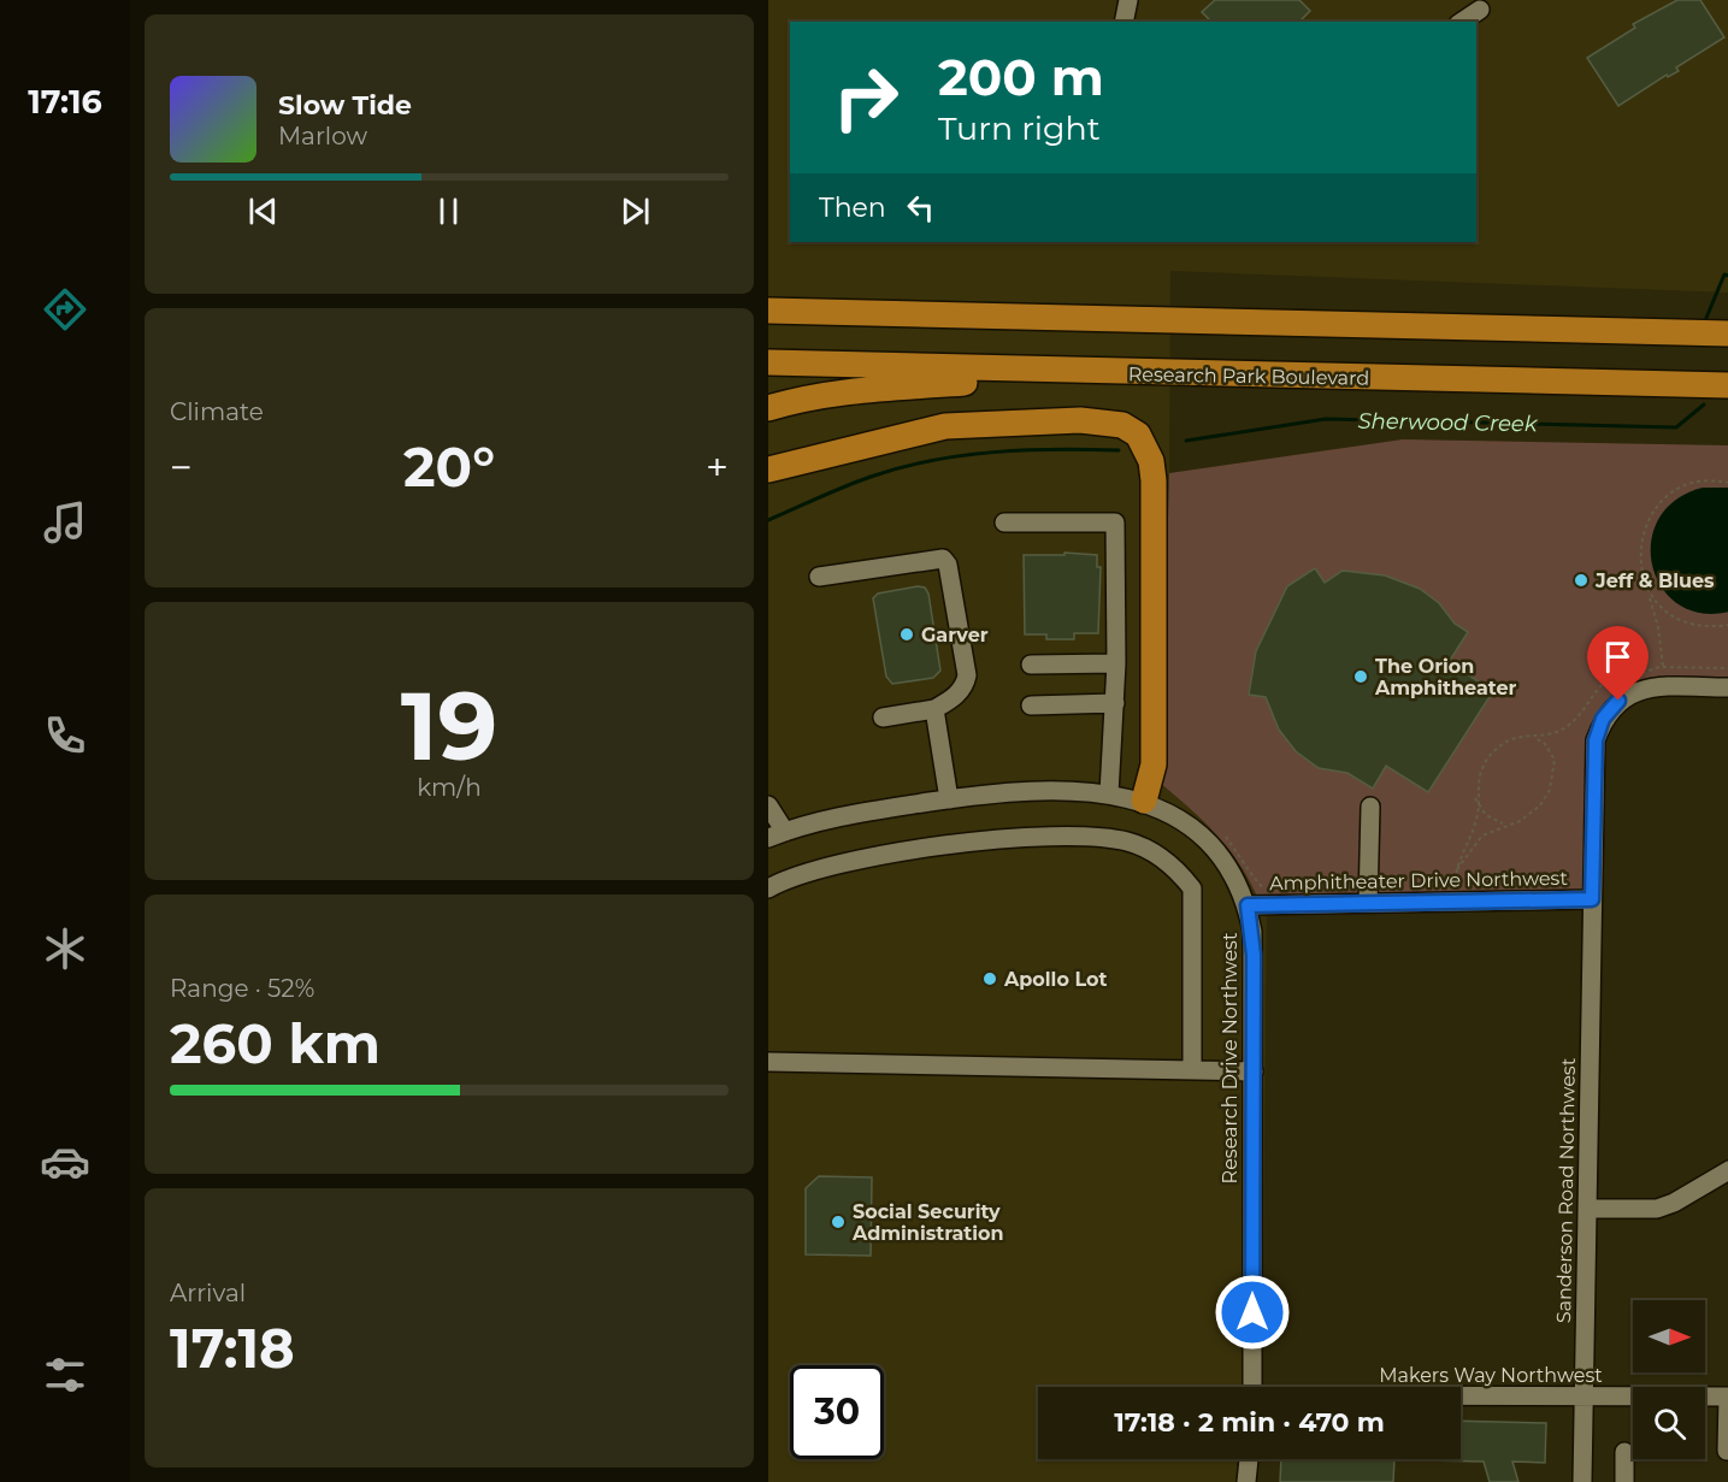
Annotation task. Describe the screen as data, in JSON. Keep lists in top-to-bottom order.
{
  "streets": {
    "highway": ["Research Park Boulevard"],
    "street": [
      "Amphitheater Drive Northwest",
      "Research Drive Northwest",
      "Sanderson Road Northwest",
      "Makers Way Northwest"
    ]
  },
  "crossings": [
    ["Amphitheater Drive Northwest", "Research Drive Northwest"],
    ["Amphitheater Drive Northwest", "Sanderson Road Northwest"],
    ["Sanderson Road Northwest", "Makers Way Northwest"]
  ],
  "water": ["Sherwood Creek"],
  "places": [
    "Jeff & Blues",
    "Garver",
    "The Orion Amphitheater",
    "Apollo Lot",
    "Social Security Administration"
  ],
  "north": "right",
  "page": {
    "tabs": "17:16",
    "turn": ["200 m", "Turn right"],
    "song": ["Slow Tide", "Marlow"],
    "then": "Then",
    "tile": [
      "Climate",
      ["19", "km/h"],
      ["Range · 52%", "260 km"],
      ["Arrival", "17:18"]
    ],
    "heat": ["−", "20°", "+"],
    "limit": "30",
    "trip": "17:18 · 2 min · 470 m"
  }
}
